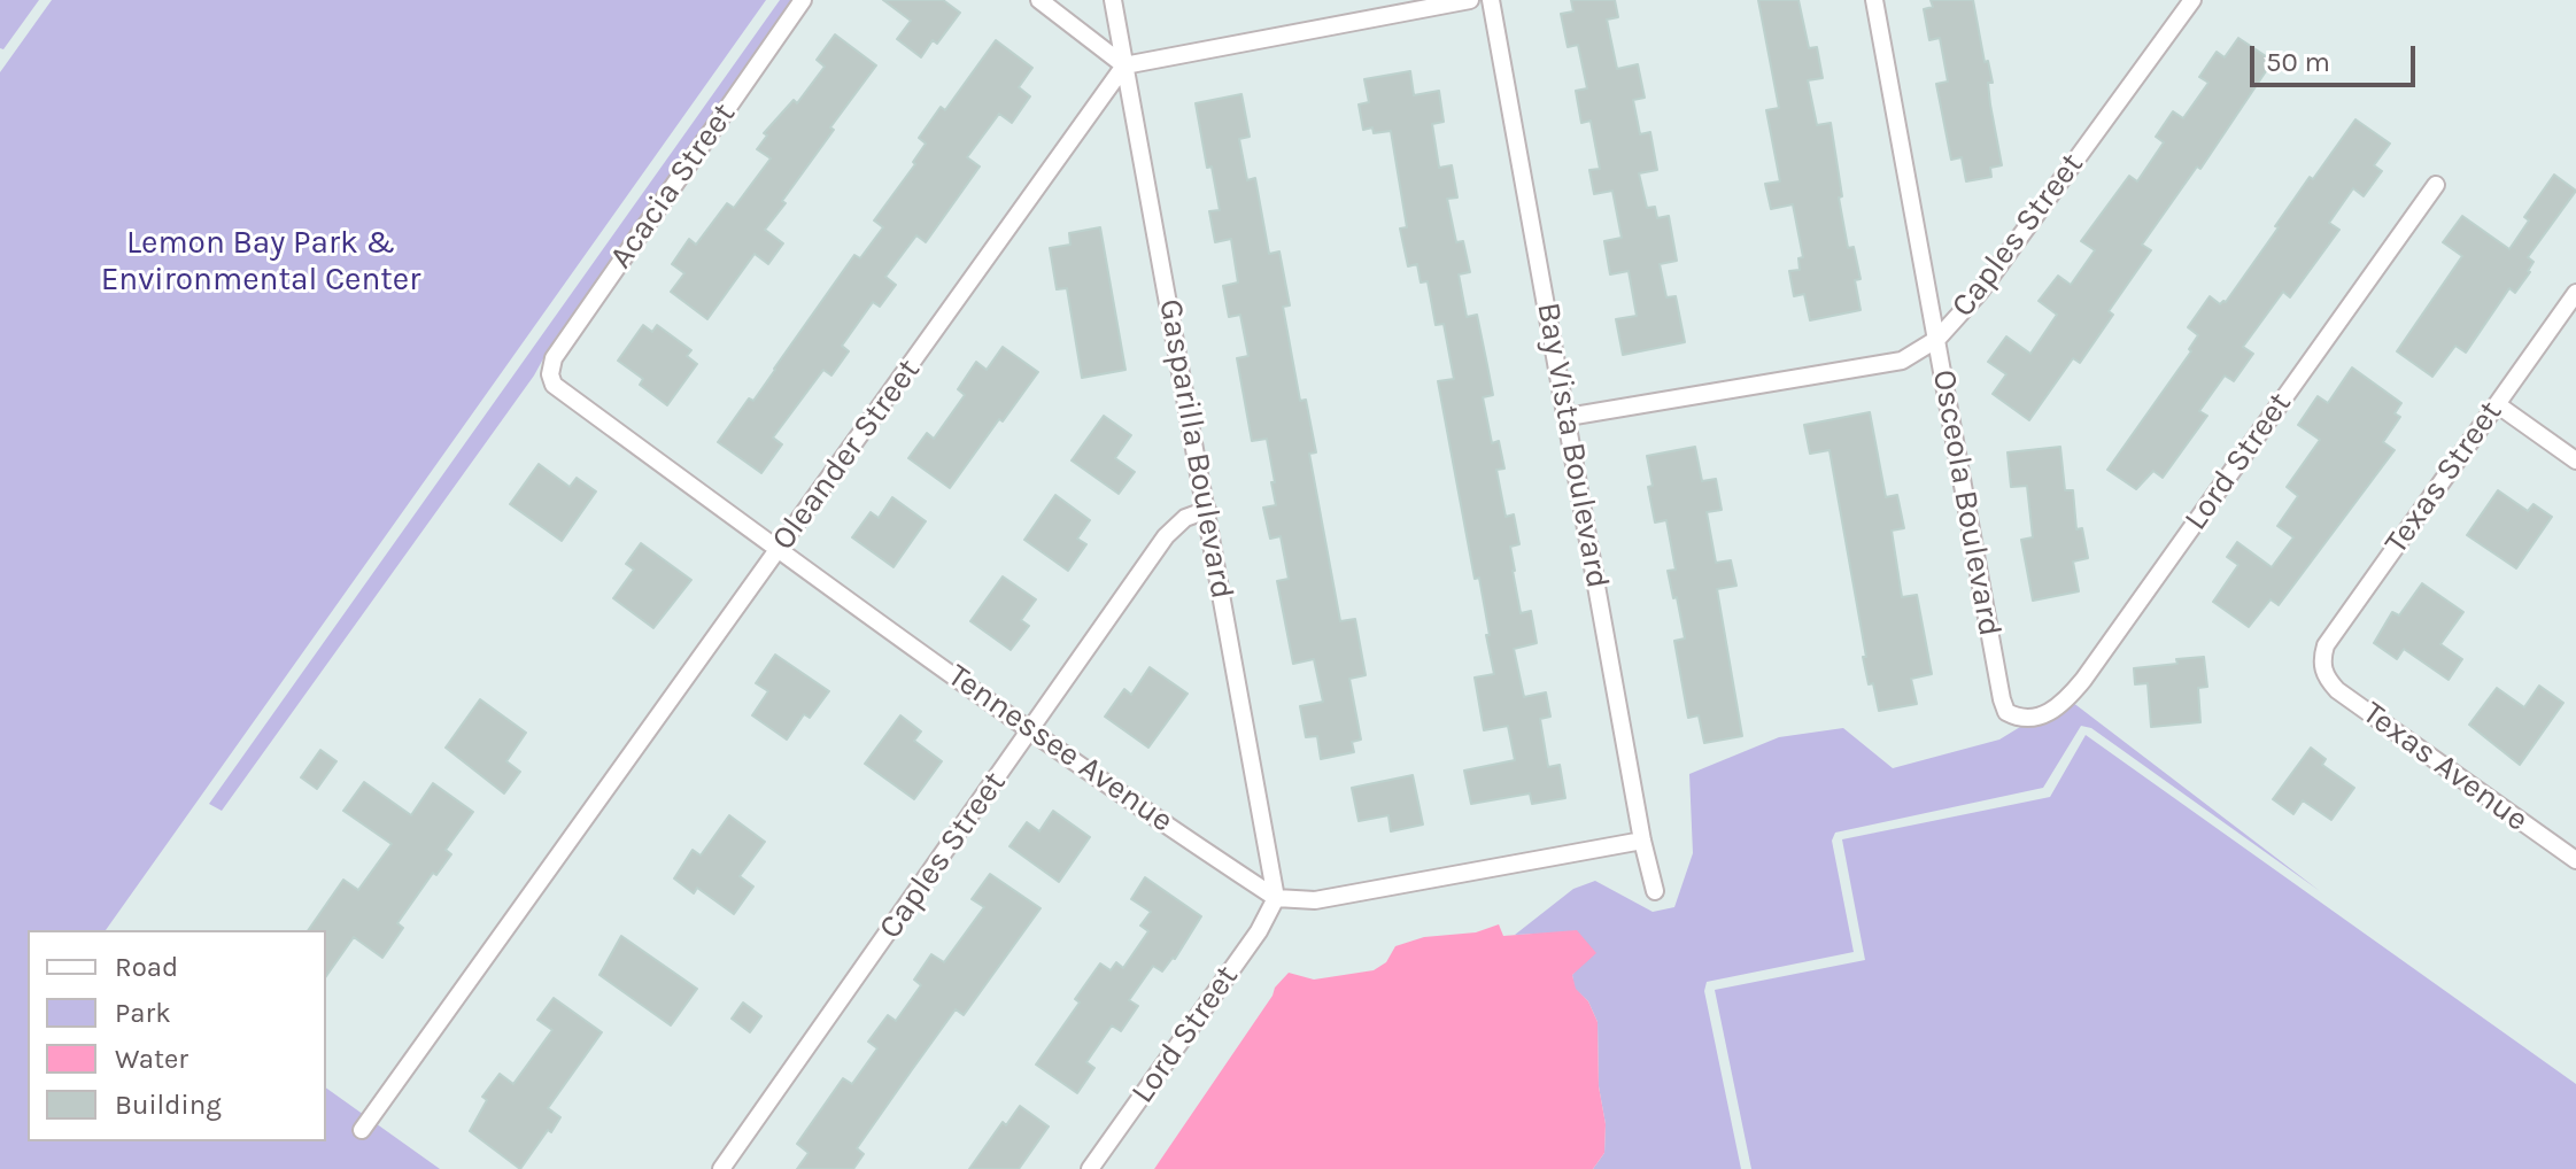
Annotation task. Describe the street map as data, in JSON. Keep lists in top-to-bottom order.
{
  "streets": {
    "street": [
      "Acacia Street",
      "Caples Street",
      "Bay Vista Boulevard",
      "Gasparilla Boulevard",
      "Oleander Street",
      "Lord Street",
      "Texas Street",
      "Osceola Boulevard",
      "Tennessee Avenue",
      "Texas Avenue"
    ]
  },
  "crossings": [
    ["Acacia Street", "Tennessee Avenue"],
    ["Caples Street", "Bay Vista Boulevard"],
    ["Caples Street", "Gasparilla Boulevard"],
    ["Caples Street", "Osceola Boulevard"],
    ["Caples Street", "Tennessee Avenue"],
    ["Gasparilla Boulevard", "Oleander Street"],
    ["Gasparilla Boulevard", "Lord Street"],
    ["Gasparilla Boulevard", "Tennessee Avenue"],
    ["Oleander Street", "Tennessee Avenue"],
    ["Lord Street", "Osceola Boulevard"],
    ["Lord Street", "Tennessee Avenue"],
    ["Texas Street", "Texas Avenue"]
  ],
  "parks": ["Lemon Bay Park & Environmental Center"],
  "legend": [
    "Road",
    "Park",
    "Water",
    "Building"
  ],
  "scale_bar": "50 m"
}
